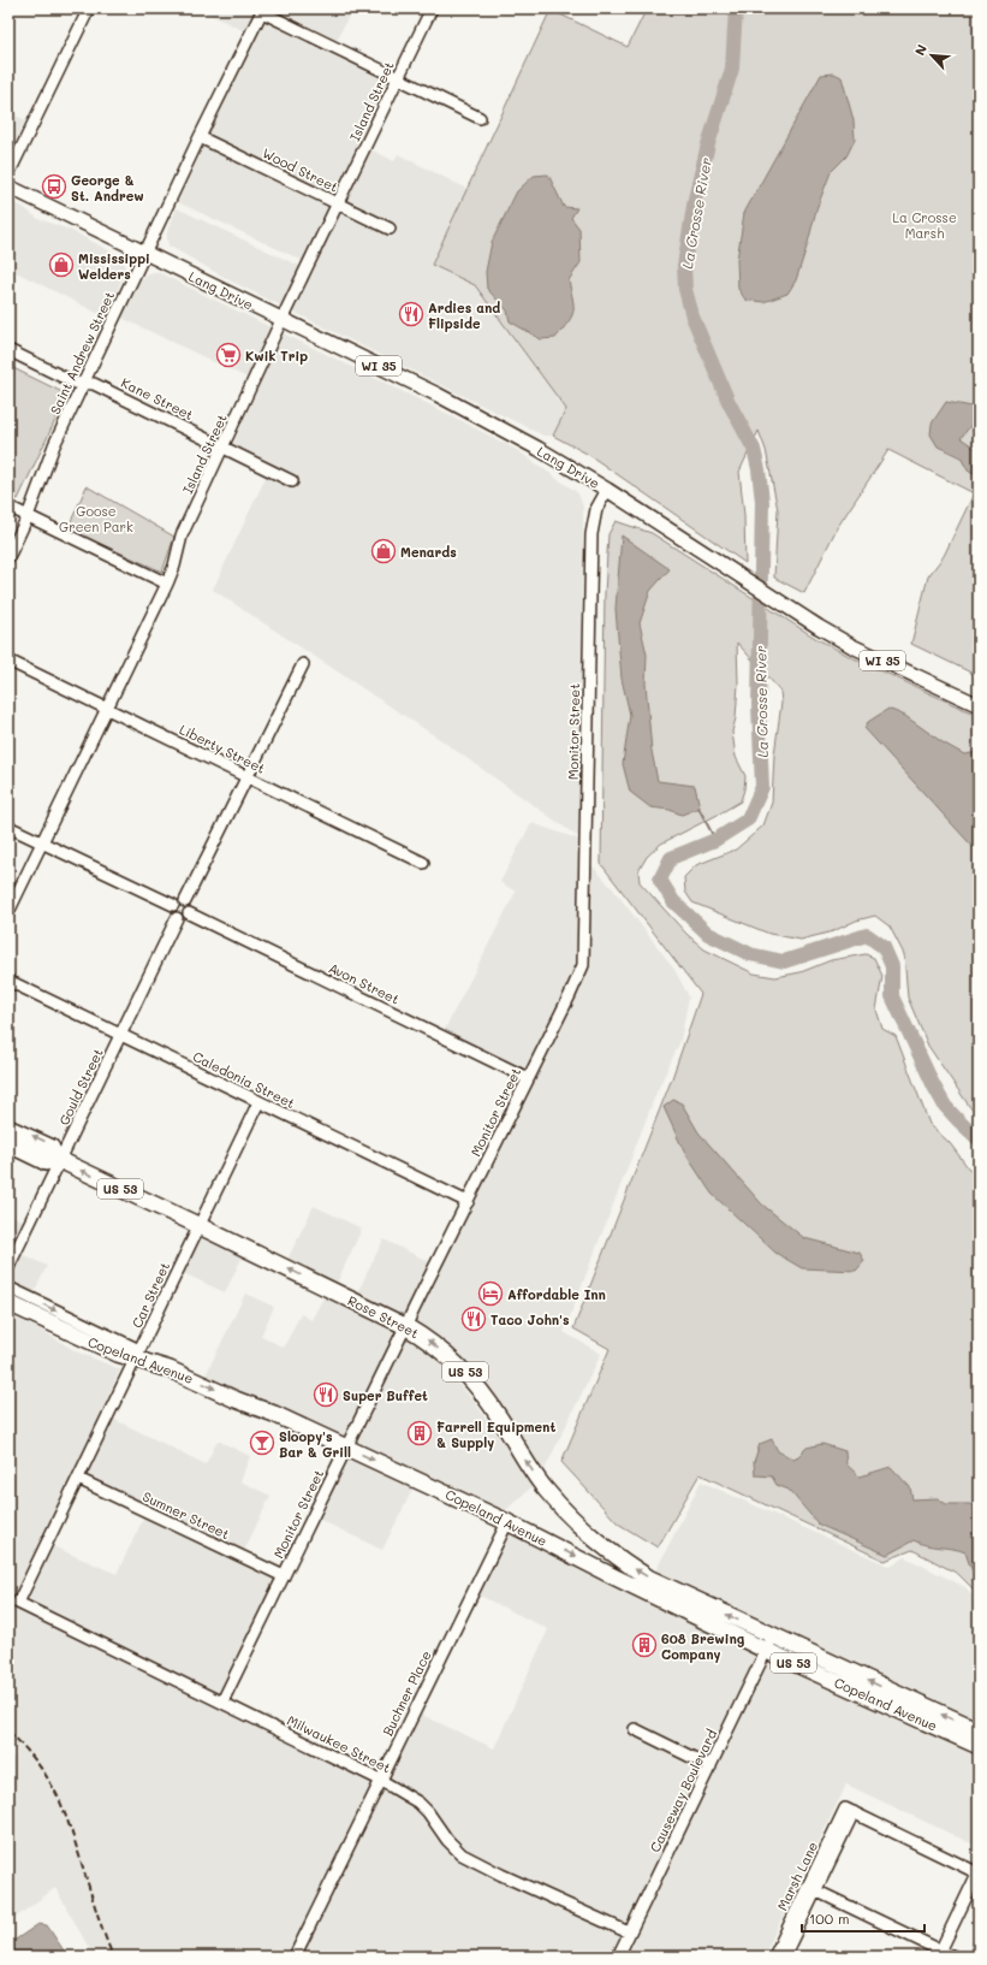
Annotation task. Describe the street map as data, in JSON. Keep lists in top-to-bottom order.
{
  "streets": {
    "highway": ["US 53", "Rose Street", "Copeland Avenue"],
    "main road": ["Lang Drive", "WI 35"],
    "street": [
      "Island Street",
      "Wood Street",
      "Saint Andrew Street",
      "Kane Street",
      "Monitor Street",
      "Liberty Street",
      "Avon Street",
      "Caledonia Street",
      "Gould Street",
      "Car Street",
      "Sumner Street",
      "Buchner Place",
      "Milwaukee Street",
      "Causeway Boulevard",
      "Marsh Lane"
    ]
  },
  "crossings": [
    ["Island Street", "Wood Street"],
    ["Island Street", "Lang Drive"],
    ["Island Street", "Kane Street"],
    ["Island Street", "Liberty Street"],
    ["Wood Street", "Saint Andrew Street"],
    ["Lang Drive", "Saint Andrew Street"],
    ["Lang Drive", "WI 35"],
    ["Lang Drive", "Monitor Street"],
    ["Saint Andrew Street", "WI 35"],
    ["Saint Andrew Street", "Kane Street"],
    ["Monitor Street", "Avon Street"],
    ["Monitor Street", "Caledonia Street"],
    ["Monitor Street", "Rose Street"],
    ["Monitor Street", "Copeland Avenue"],
    ["Monitor Street", "Sumner Street"],
    ["Monitor Street", "Milwaukee Street"],
    ["Avon Street", "Gould Street"],
    ["Caledonia Street", "Gould Street"],
    ["Caledonia Street", "Car Street"],
    ["Gould Street", "Rose Street"],
    ["Car Street", "Rose Street"],
    ["Car Street", "Copeland Avenue"],
    ["Car Street", "Sumner Street"],
    ["Car Street", "Milwaukee Street"],
    ["Rose Street", "Copeland Avenue"],
    ["Copeland Avenue", "Buchner Place"],
    ["Copeland Avenue", "Causeway Boulevard"],
    ["Buchner Place", "Milwaukee Street"],
    ["Milwaukee Street", "Causeway Boulevard"]
  ],
  "one_way": ["Rose Street"],
  "water": ["La Crosse River"],
  "parks": ["La Crosse Marsh", "Goose Green Park"],
  "places": {
    "bus stop": ["George & St. Andrew"],
    "shop": ["Mississippi Welders", "Menards"],
    "restaurant": ["Ardies and Flipside", "Taco John's", "Super Buffet"],
    "supermarket": ["Kwik Trip"],
    "hotel": ["Affordable Inn"],
    "building": ["Farrell Equipment & Supply", "608 Brewing Company"],
    "bar": ["Sloopy's Bar & Grill"]
  },
  "scale_bar": "100 m",
  "north": "top left"
}
